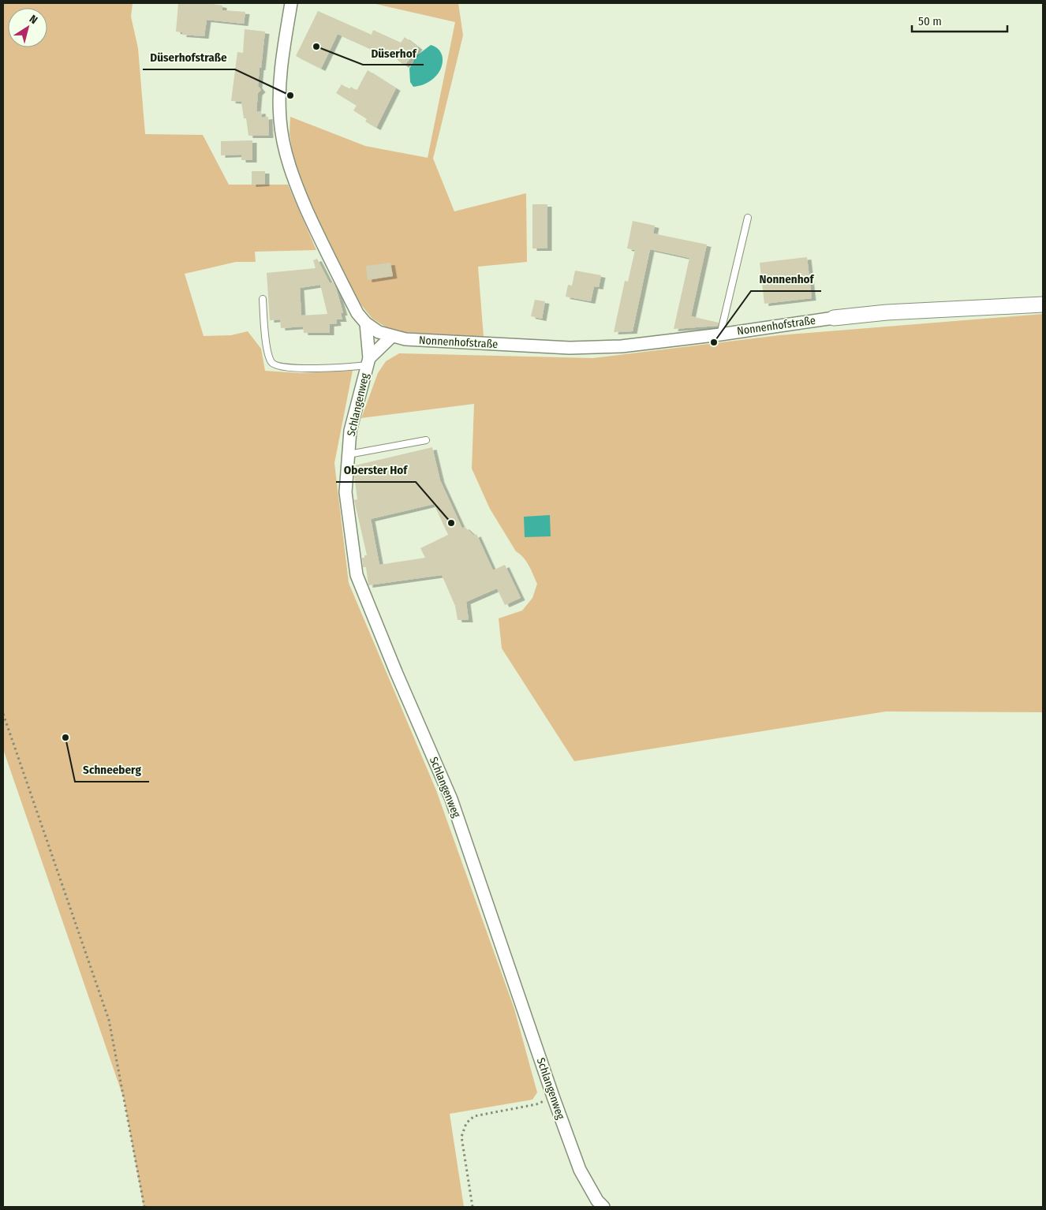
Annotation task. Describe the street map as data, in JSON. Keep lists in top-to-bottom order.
{
  "streets": {
    "street": ["Nonnenhofstraße", "Schlangenweg"]
  },
  "places": [
    "Düserhof",
    "Düserhofstraße",
    "Nonnenhof",
    "Oberster Hof",
    "Schneeberg"
  ],
  "scale_bar": "50 m",
  "north": "top right"
}
